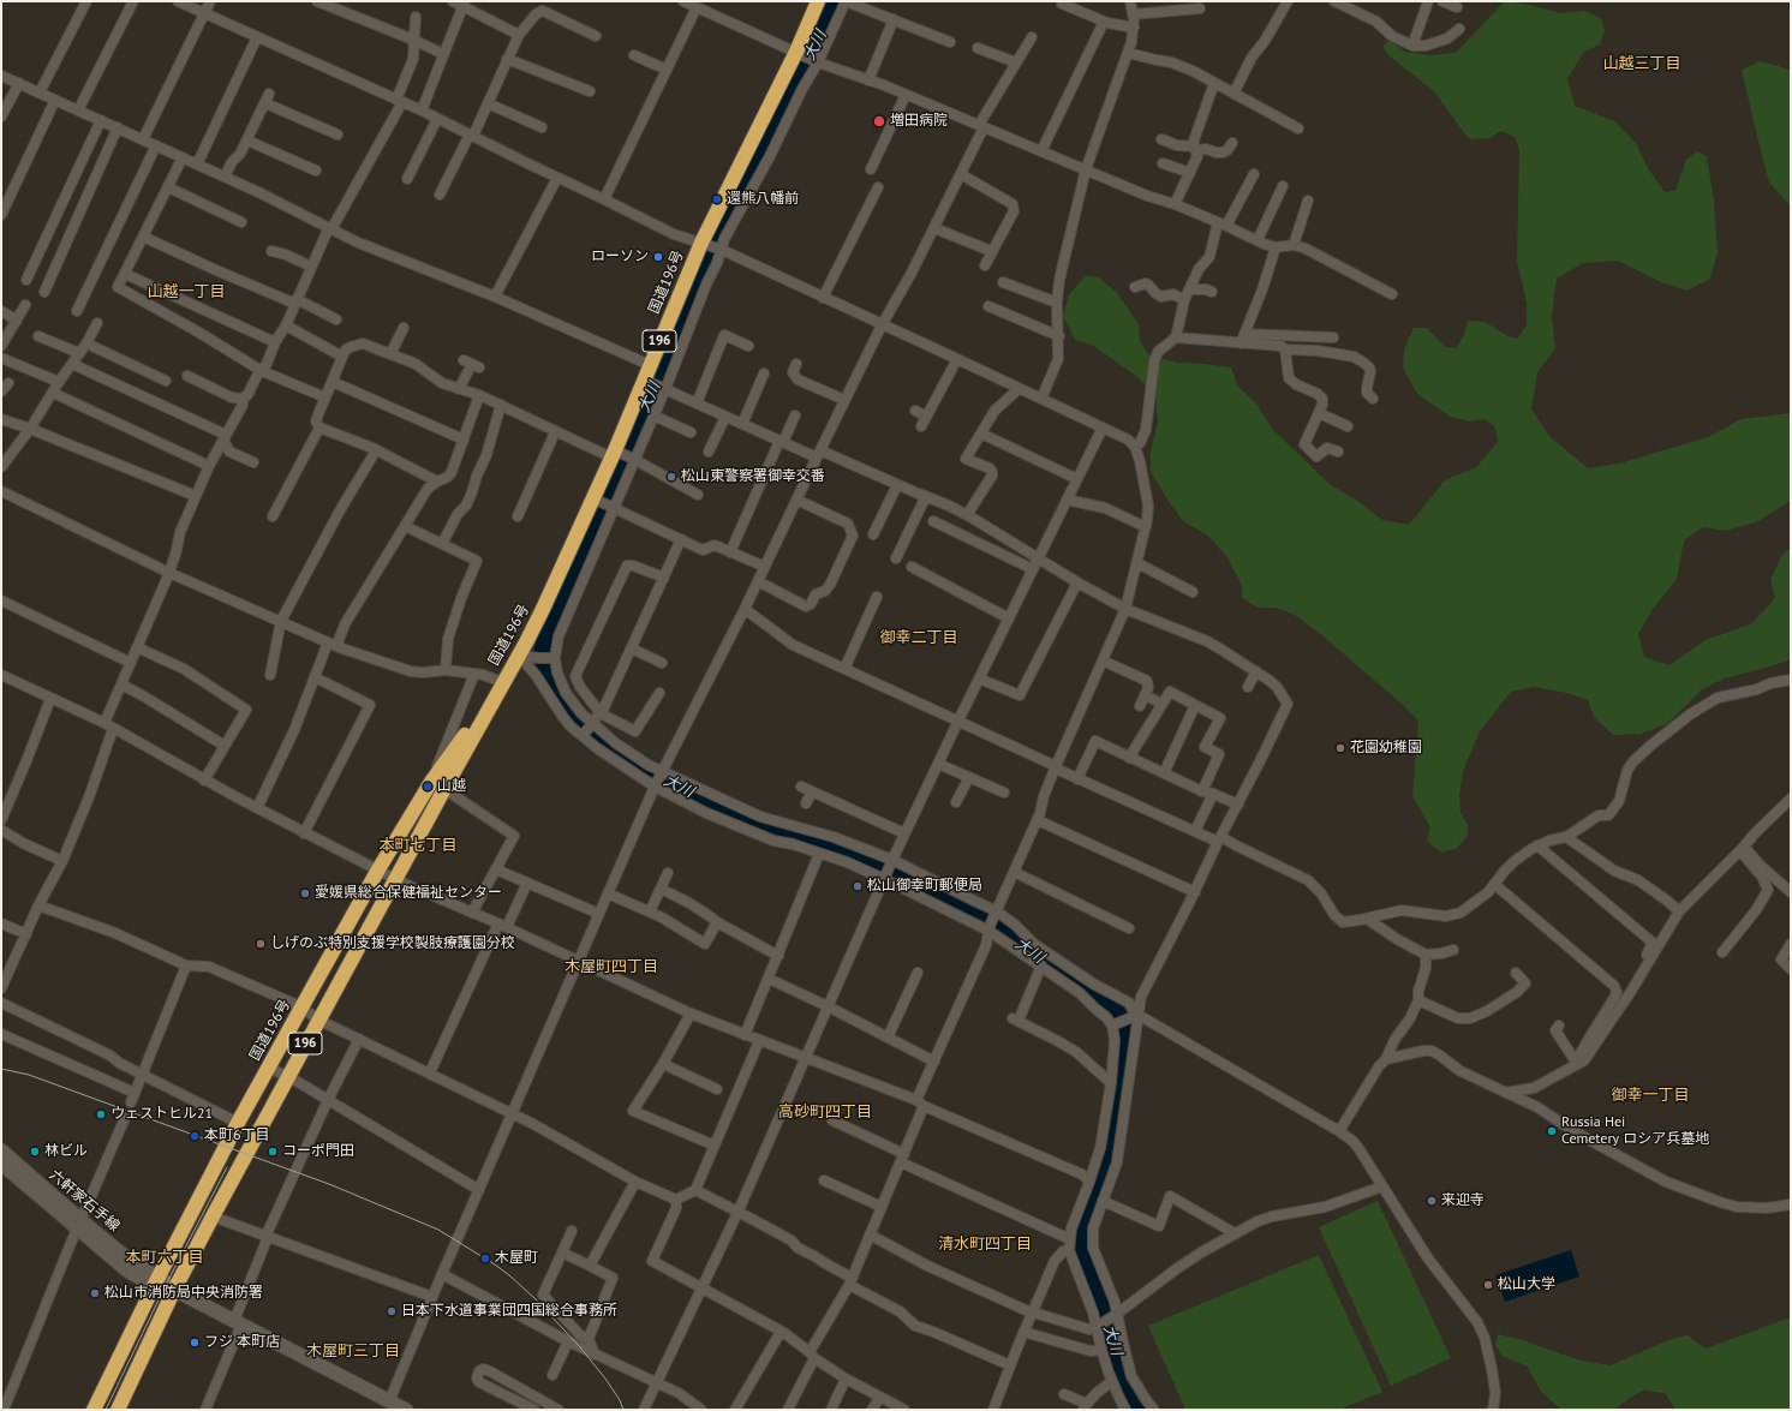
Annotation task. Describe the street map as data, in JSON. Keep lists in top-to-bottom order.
{
  "streets": {
    "highway": ["国道196号", "196"],
    "main road": ["六軒家石手線"]
  },
  "crossings": [
    ["国道196号", "六軒家石手線"]
  ],
  "districts": [
    "山越三丁目",
    "山越一丁目",
    "御幸二丁目",
    "本町七丁目",
    "木屋町四丁目",
    "御幸一丁目",
    "高砂町四丁目",
    "清水町四丁目",
    "本町六丁目",
    "木屋町三丁目"
  ],
  "water": ["大川"],
  "places": [
    "増田病院",
    "還熊八幡前",
    "ローソン",
    "松山東警察署御幸交番",
    "花園幼稚園",
    "山越",
    "松山御幸町郵便局",
    "愛媛県総合保健福祉センター",
    "しげのぶ特別支援学校製肢療護園分校",
    "ウェストヒル21",
    "Russia Hei Cemetery ロシア兵墓地",
    "本町6丁目",
    "林ビル",
    "コーポ門田",
    "来迎寺",
    "木屋町",
    "松山大学",
    "松山市消防局中央消防署",
    "日本下水道事業団四国総合事務所",
    "フジ 本町店"
  ]
}
